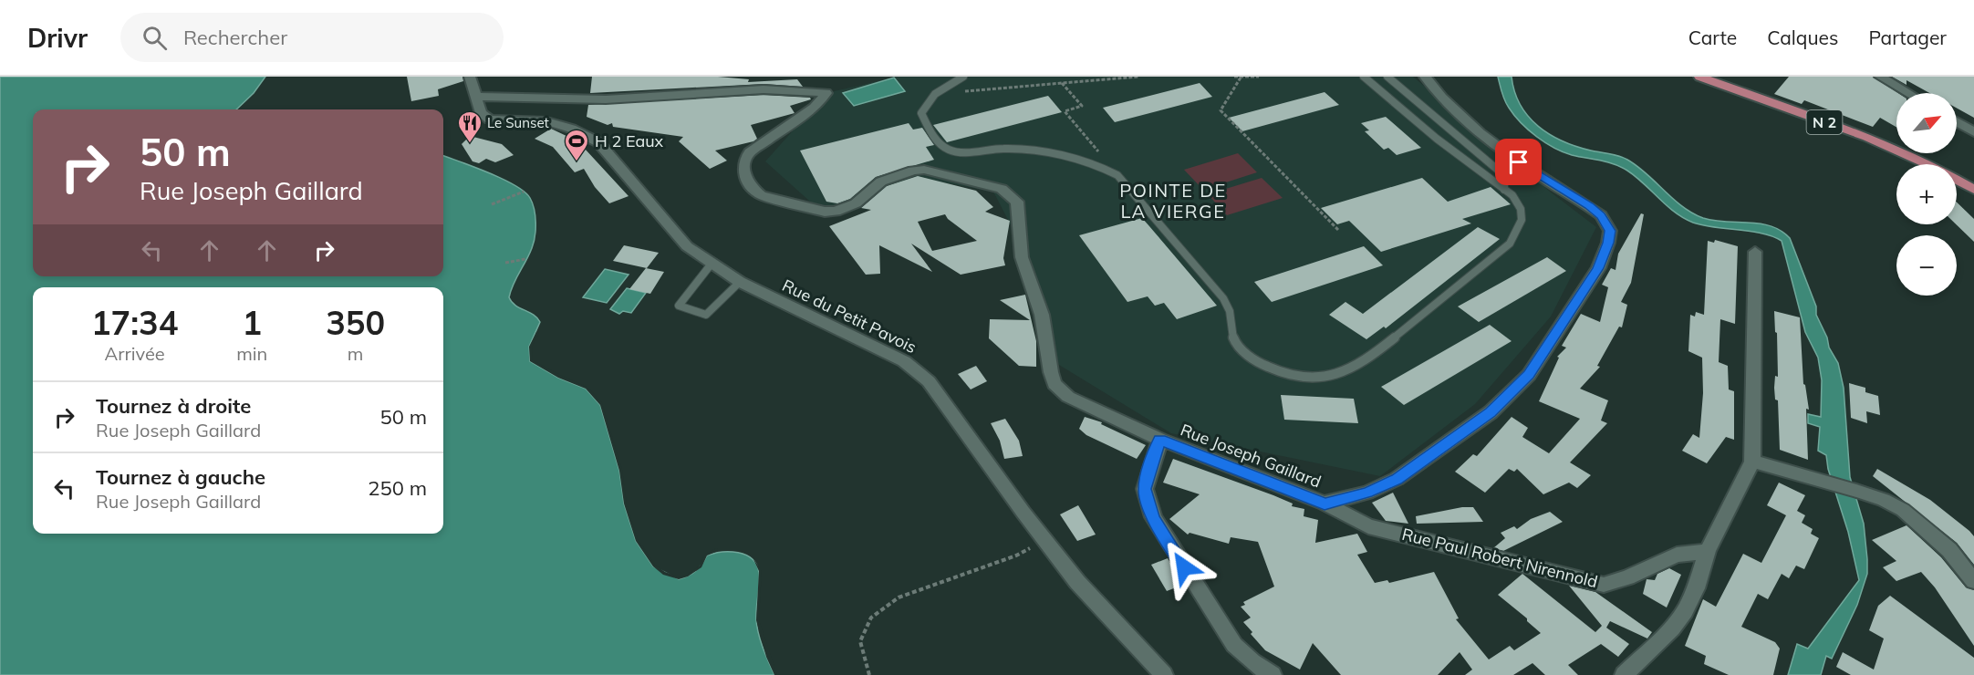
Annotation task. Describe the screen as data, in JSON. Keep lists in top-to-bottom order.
{
  "streets": {
    "main road": ["N 2"],
    "street": ["Rue du Petit Pavois", "Rue Joseph Gaillard", "Rue Paul Robert Nirennold"]
  },
  "crossings": [
    ["Rue du Petit Pavois", "Rue Joseph Gaillard"],
    ["Rue Joseph Gaillard", "Rue Paul Robert Nirennold"]
  ],
  "districts": ["POINTE DE LA VIERGE"],
  "places": {
    "restaurant": ["Le Sunset"],
    "sports": ["H 2 Eaux"]
  },
  "north": "top right",
  "page": {
    "header": "Drivr",
    "search": "Rechercher",
    "nav": ["Carte", "Calques", "Partager"],
    "map_buttons": ["+", "−"],
    "turn": ["50 m", "Rue Joseph Gaillard"],
    "eta": [
      "17:34",
      "Arrivée",
      "1",
      "min",
      "350",
      "m"
    ],
    "list": [
      {
        "name": "Tournez à droite",
        "note": "Rue Joseph Gaillard",
        "value": "50 m"
      },
      {
        "name": "Tournez à gauche",
        "note": "Rue Joseph Gaillard",
        "value": "250 m"
      }
    ]
  }
}
